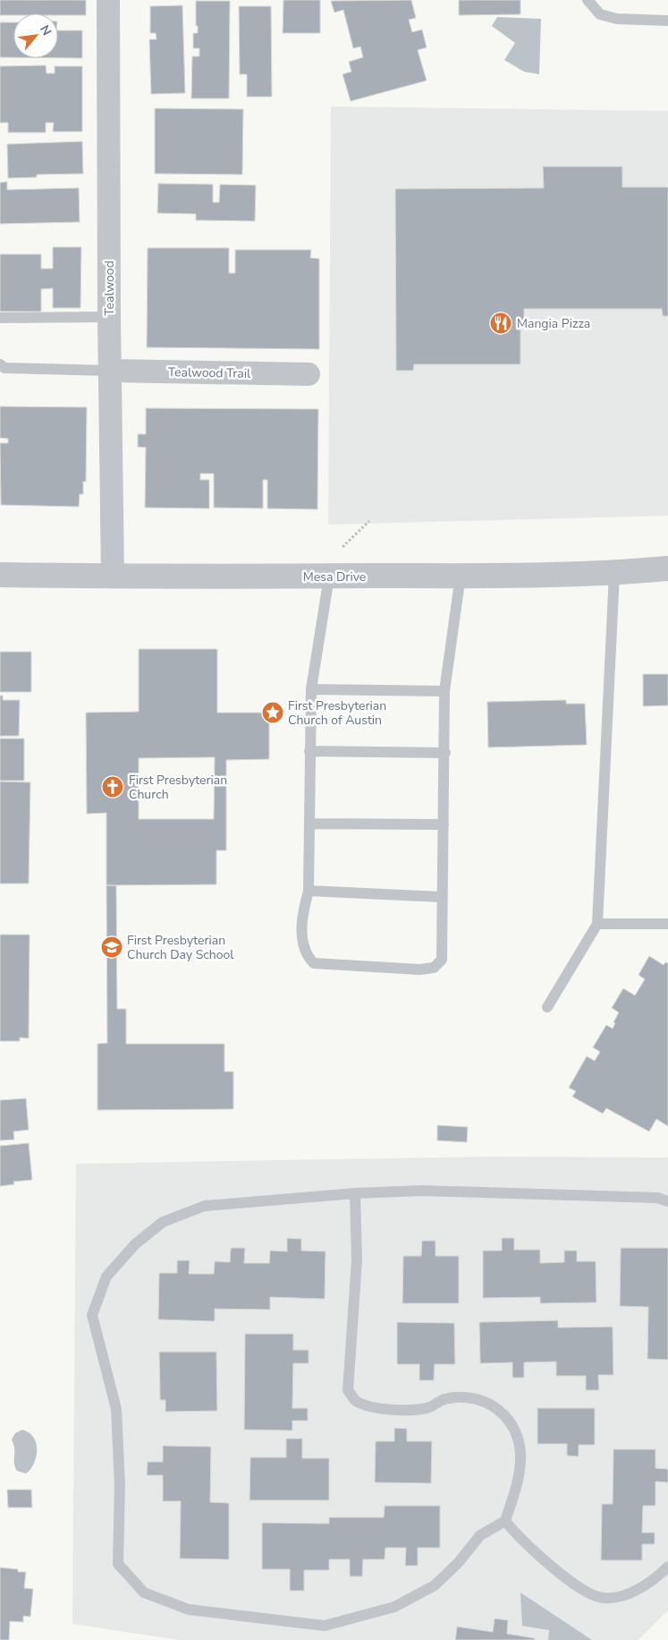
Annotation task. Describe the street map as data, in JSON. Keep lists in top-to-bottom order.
{
  "streets": {
    "street": ["Tealwood", "Tealwood Trail", "Mesa Drive"]
  },
  "crossings": [
    ["Tealwood", "Tealwood Trail"],
    ["Tealwood", "Mesa Drive"]
  ],
  "places": {
    "restaurant": ["Mangia Pizza"],
    "place": ["First Presbyterian Church of Austin"],
    "church": ["First Presbyterian Church"],
    "school or university": ["First Presbyterian Church Day School"]
  },
  "north": "top right"
}
